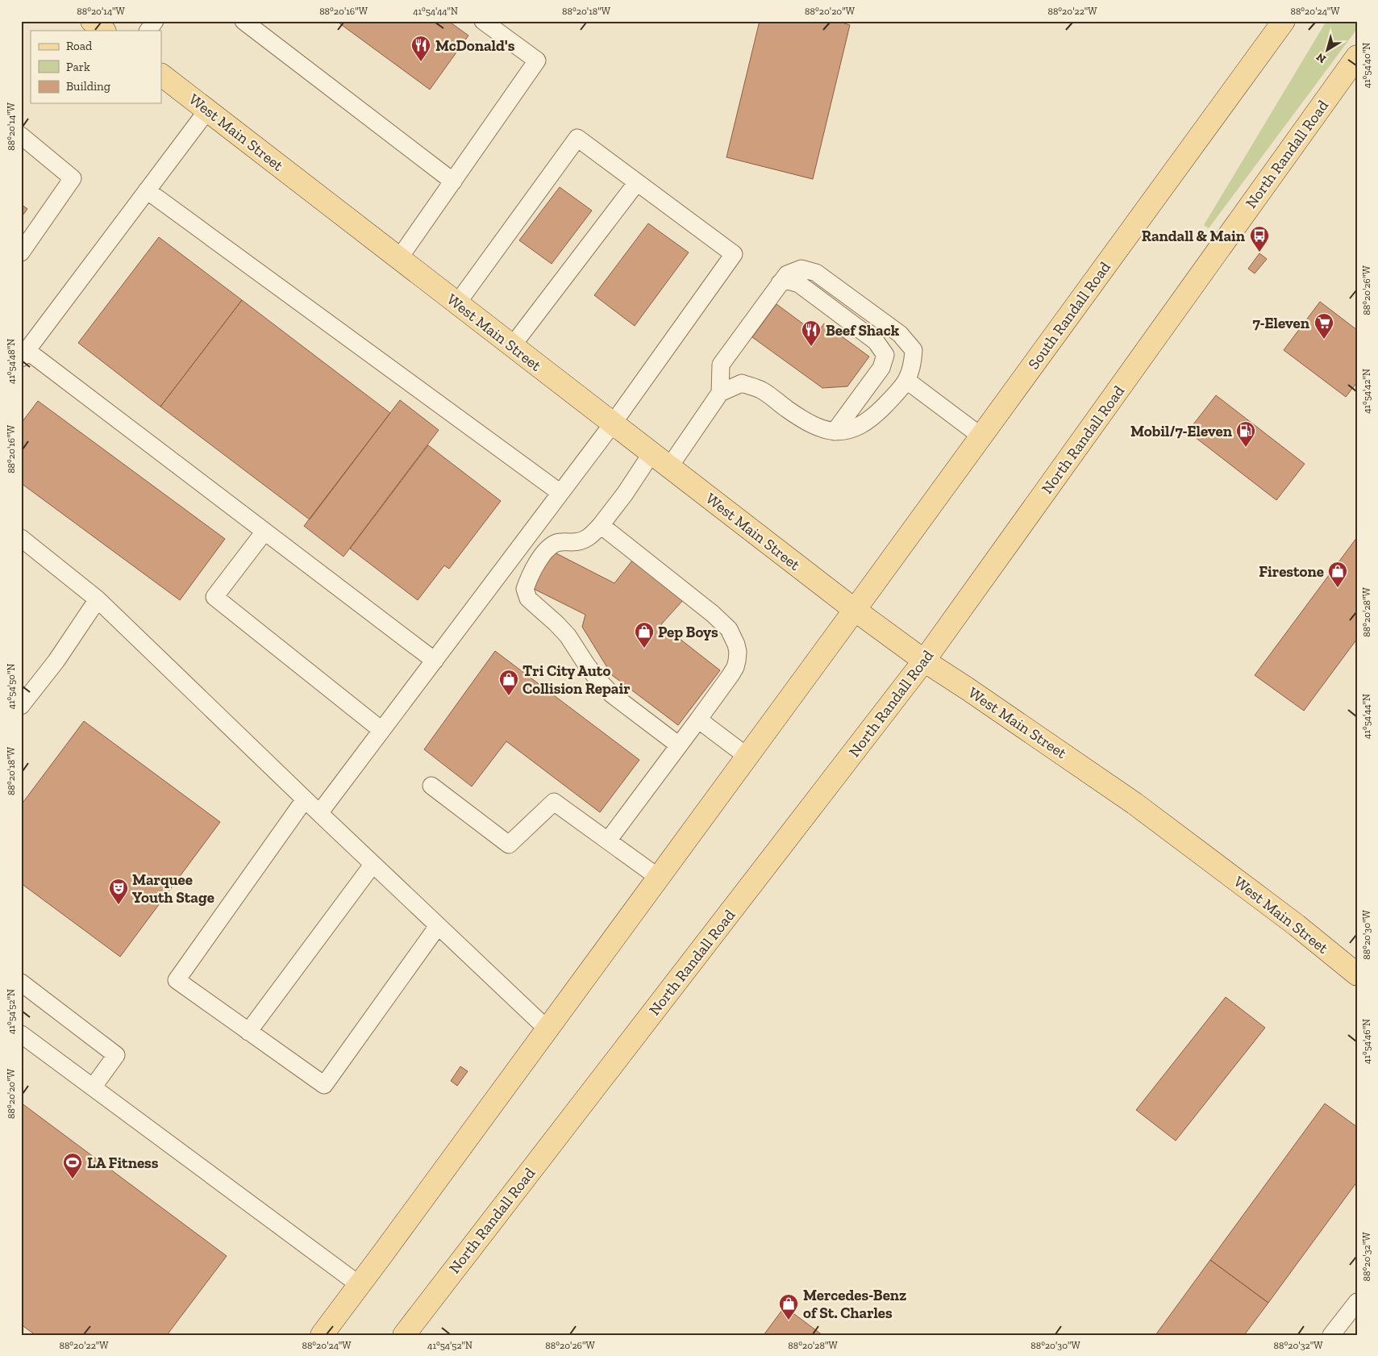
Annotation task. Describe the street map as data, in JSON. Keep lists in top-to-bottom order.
{
  "streets": {
    "main road": ["West Main Street", "North Randall Road", "South Randall Road"]
  },
  "crossings": [
    ["West Main Street", "North Randall Road"],
    ["West Main Street", "South Randall Road"]
  ],
  "places": {
    "restaurant": ["McDonald's", "Beef Shack"],
    "bus stop": ["Randall & Main"],
    "supermarket": ["7-Eleven"],
    "fuel station": ["Mobil/7-Eleven"],
    "shop": [
      "Firestone",
      "Pep Boys",
      "Tri City Auto Collision Repair",
      "Mercedes-Benz of St. Charles"
    ],
    "theatre": ["Marquee Youth Stage"],
    "sports": ["LA Fitness"]
  },
  "legend": ["Road", "Park", "Building"],
  "north": "bottom left",
  "coordinates": [
    "88°20'14\"W",
    "88°20'16\"W",
    "41°54'44\"N",
    "88°20'18\"W",
    "88°20'20\"W",
    "88°20'22\"W",
    "88°20'24\"W",
    "41°54'40\"N",
    "88°20'26\"W",
    "41°54'48\"N",
    "41°54'42\"N",
    "88°20'28\"W",
    "41°54'50\"N",
    "88°20'30\"W",
    "41°54'52\"N",
    "41°54'46\"N",
    "88°20'32\"W"
  ]
}
